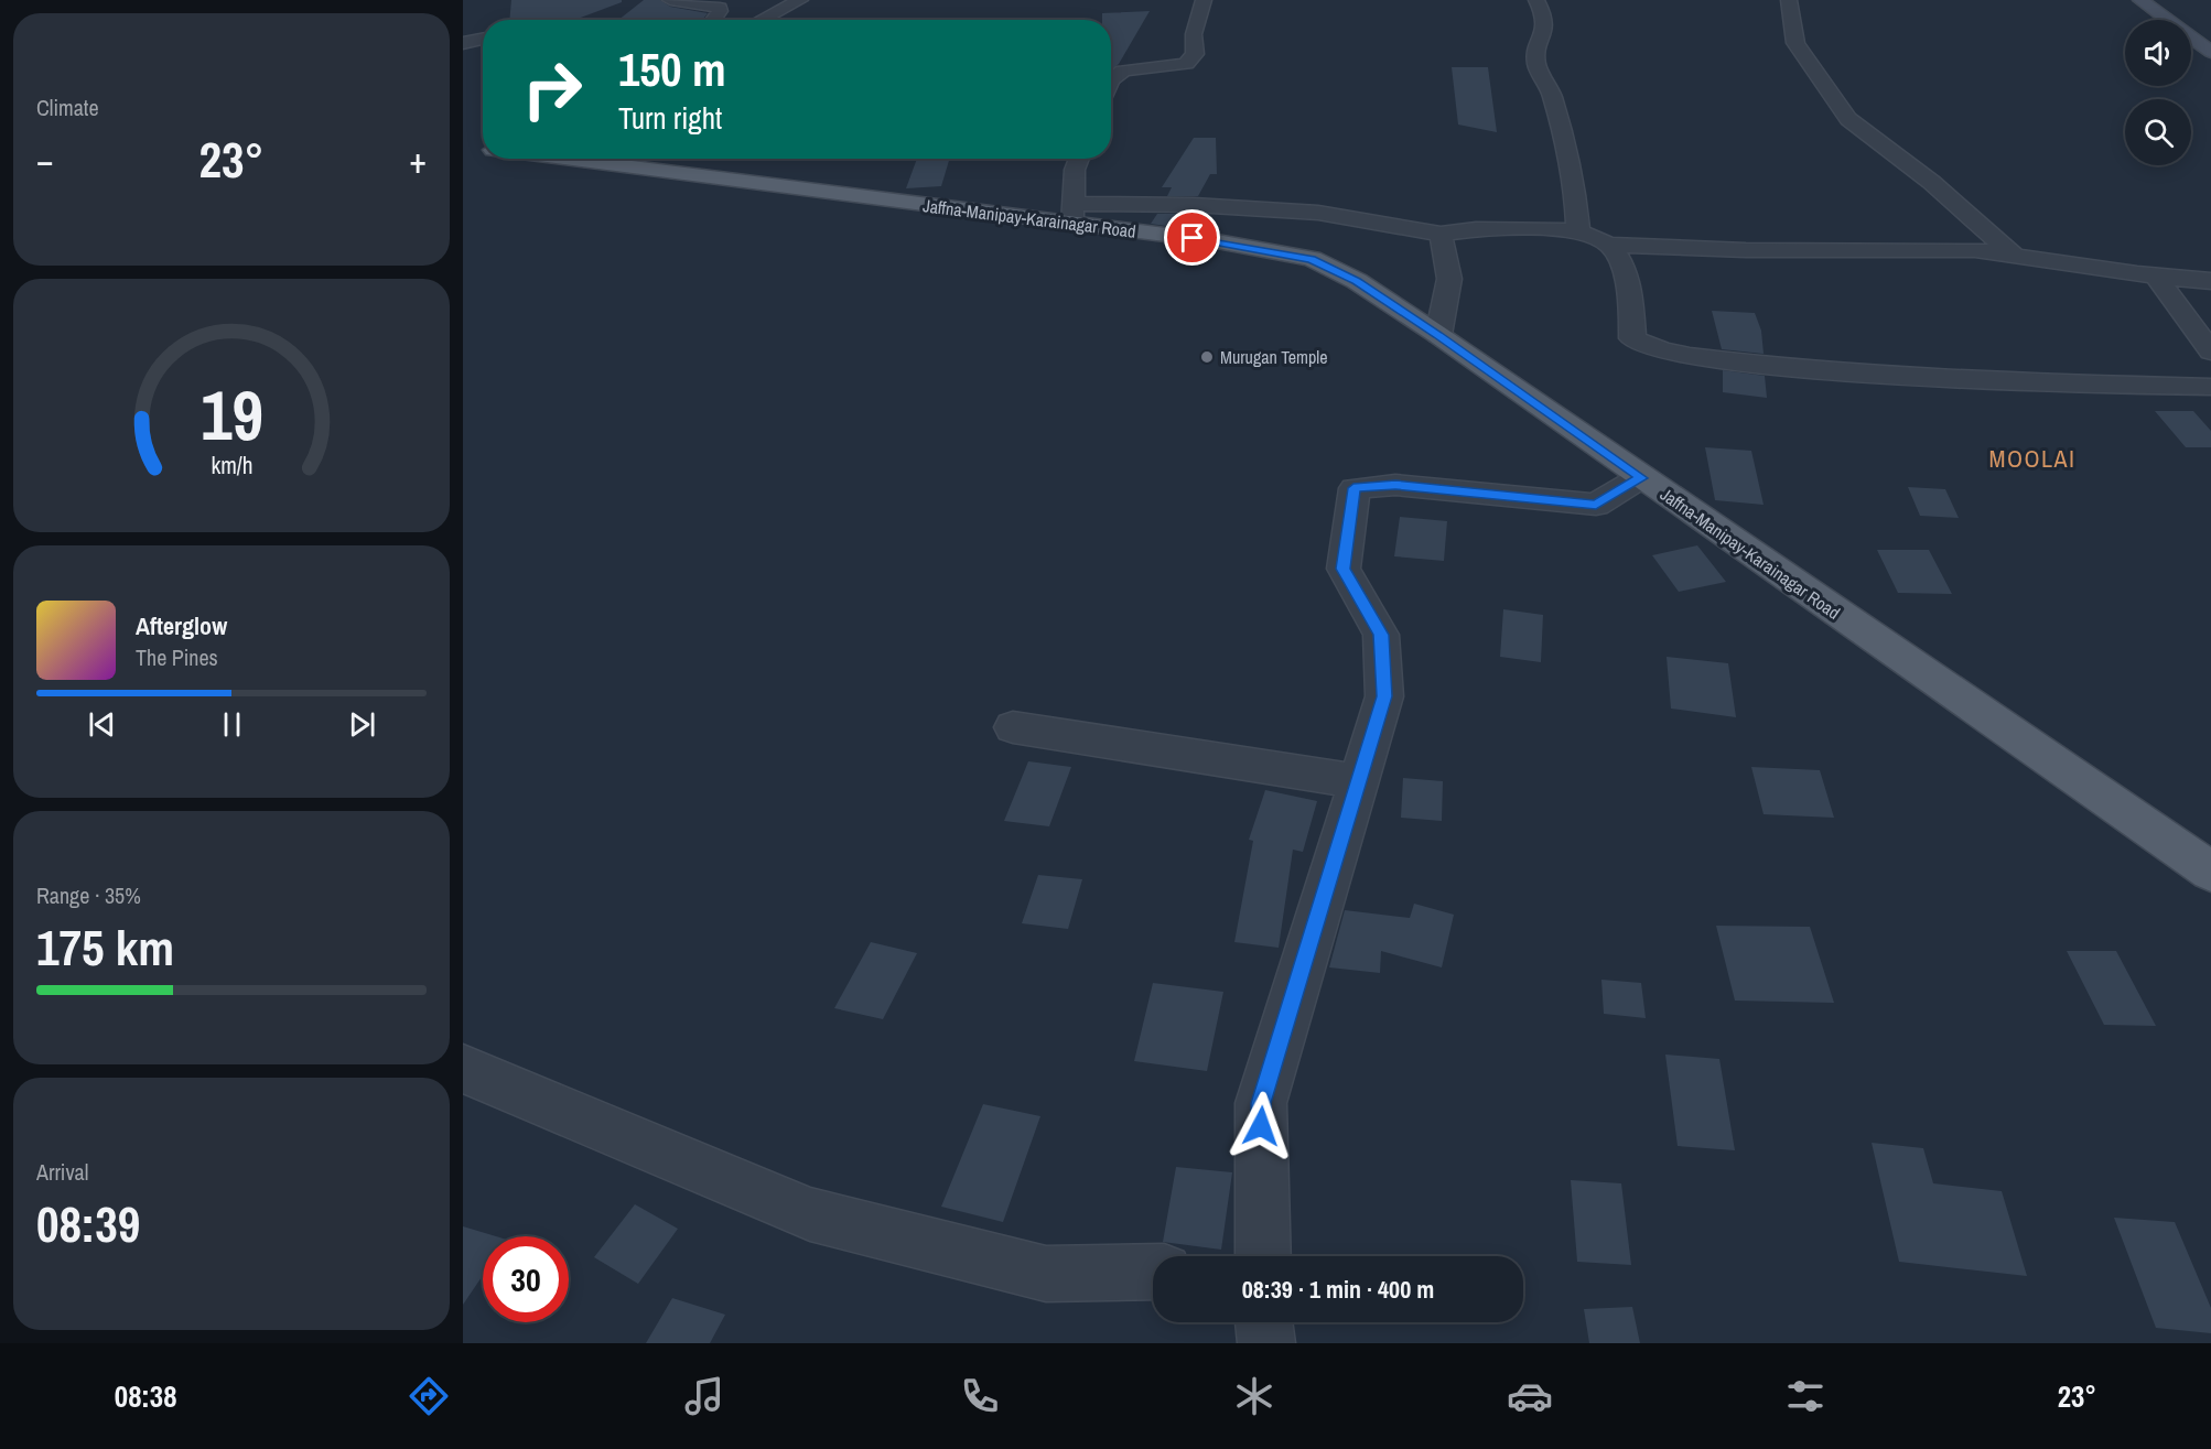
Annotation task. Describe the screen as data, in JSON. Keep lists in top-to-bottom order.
{
  "streets": {
    "main road": ["Jaffna-Manipay-Karainagar Road"]
  },
  "districts": ["MOOLAI"],
  "places": ["Murugan Temple"],
  "page": {
    "tile": [
      "Climate",
      ["Range · 35%", "175 km"],
      ["Arrival", "08:39"]
    ],
    "turn": ["150 m", "Turn right"],
    "heat": ["−", "23°", "+"],
    "song": ["Afterglow", "The Pines"],
    "limit": "30",
    "trip": "08:39 · 1 min · 400 m",
    "tabs": ["08:38", "23°"],
    "gauge": ["19", "km/h"]
  }
}
